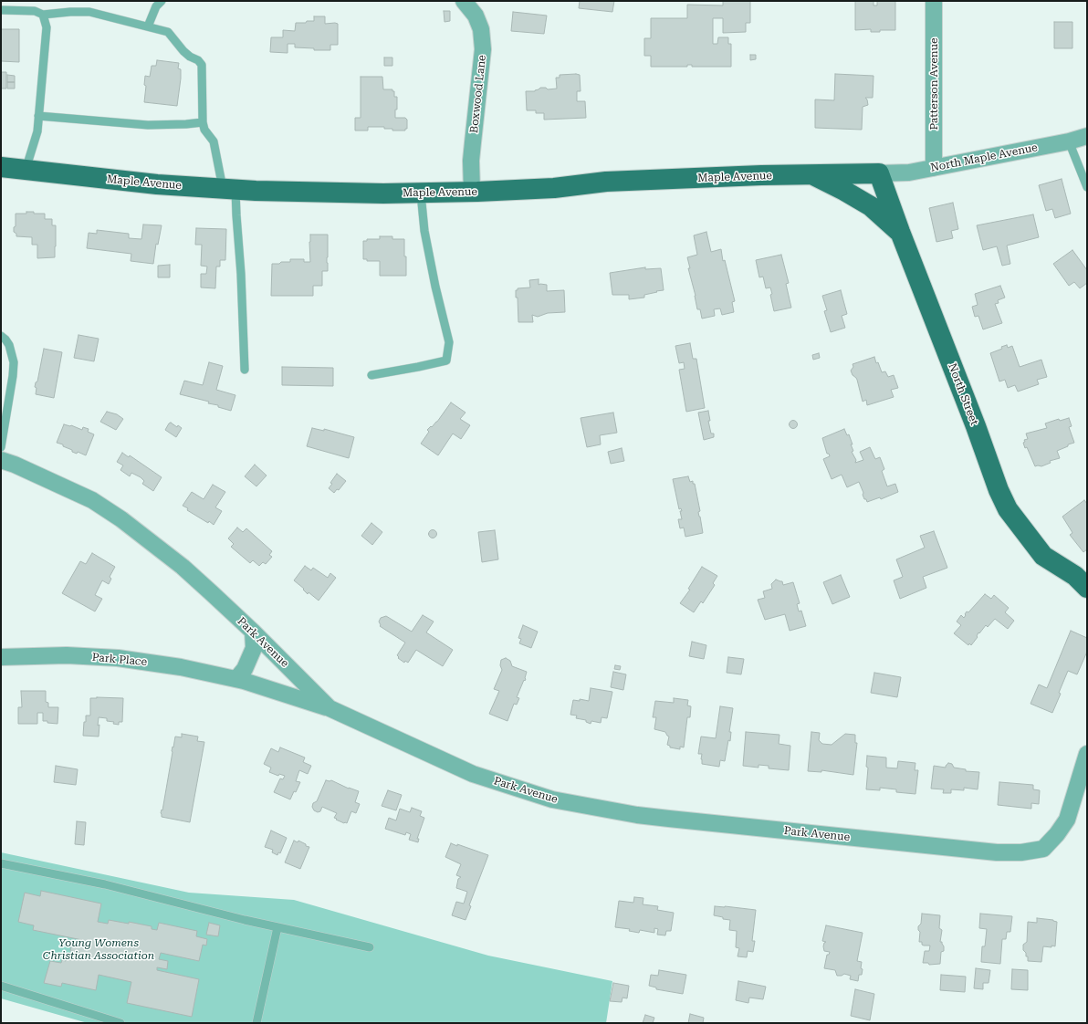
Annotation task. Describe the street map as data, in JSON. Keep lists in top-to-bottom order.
{
  "streets": {
    "main road": ["Maple Avenue", "North Street"],
    "street": [
      "Patterson Avenue",
      "Boxwood Lane",
      "North Maple Avenue",
      "Park Avenue",
      "Park Place"
    ]
  },
  "crossings": [
    ["Patterson Avenue", "North Maple Avenue"],
    ["Boxwood Lane", "Maple Avenue"],
    ["North Maple Avenue", "Maple Avenue"],
    ["North Maple Avenue", "North Street"],
    ["Maple Avenue", "North Street"],
    ["Park Avenue", "Park Place"]
  ],
  "parks": ["Young Womens Christian Association"]
}
